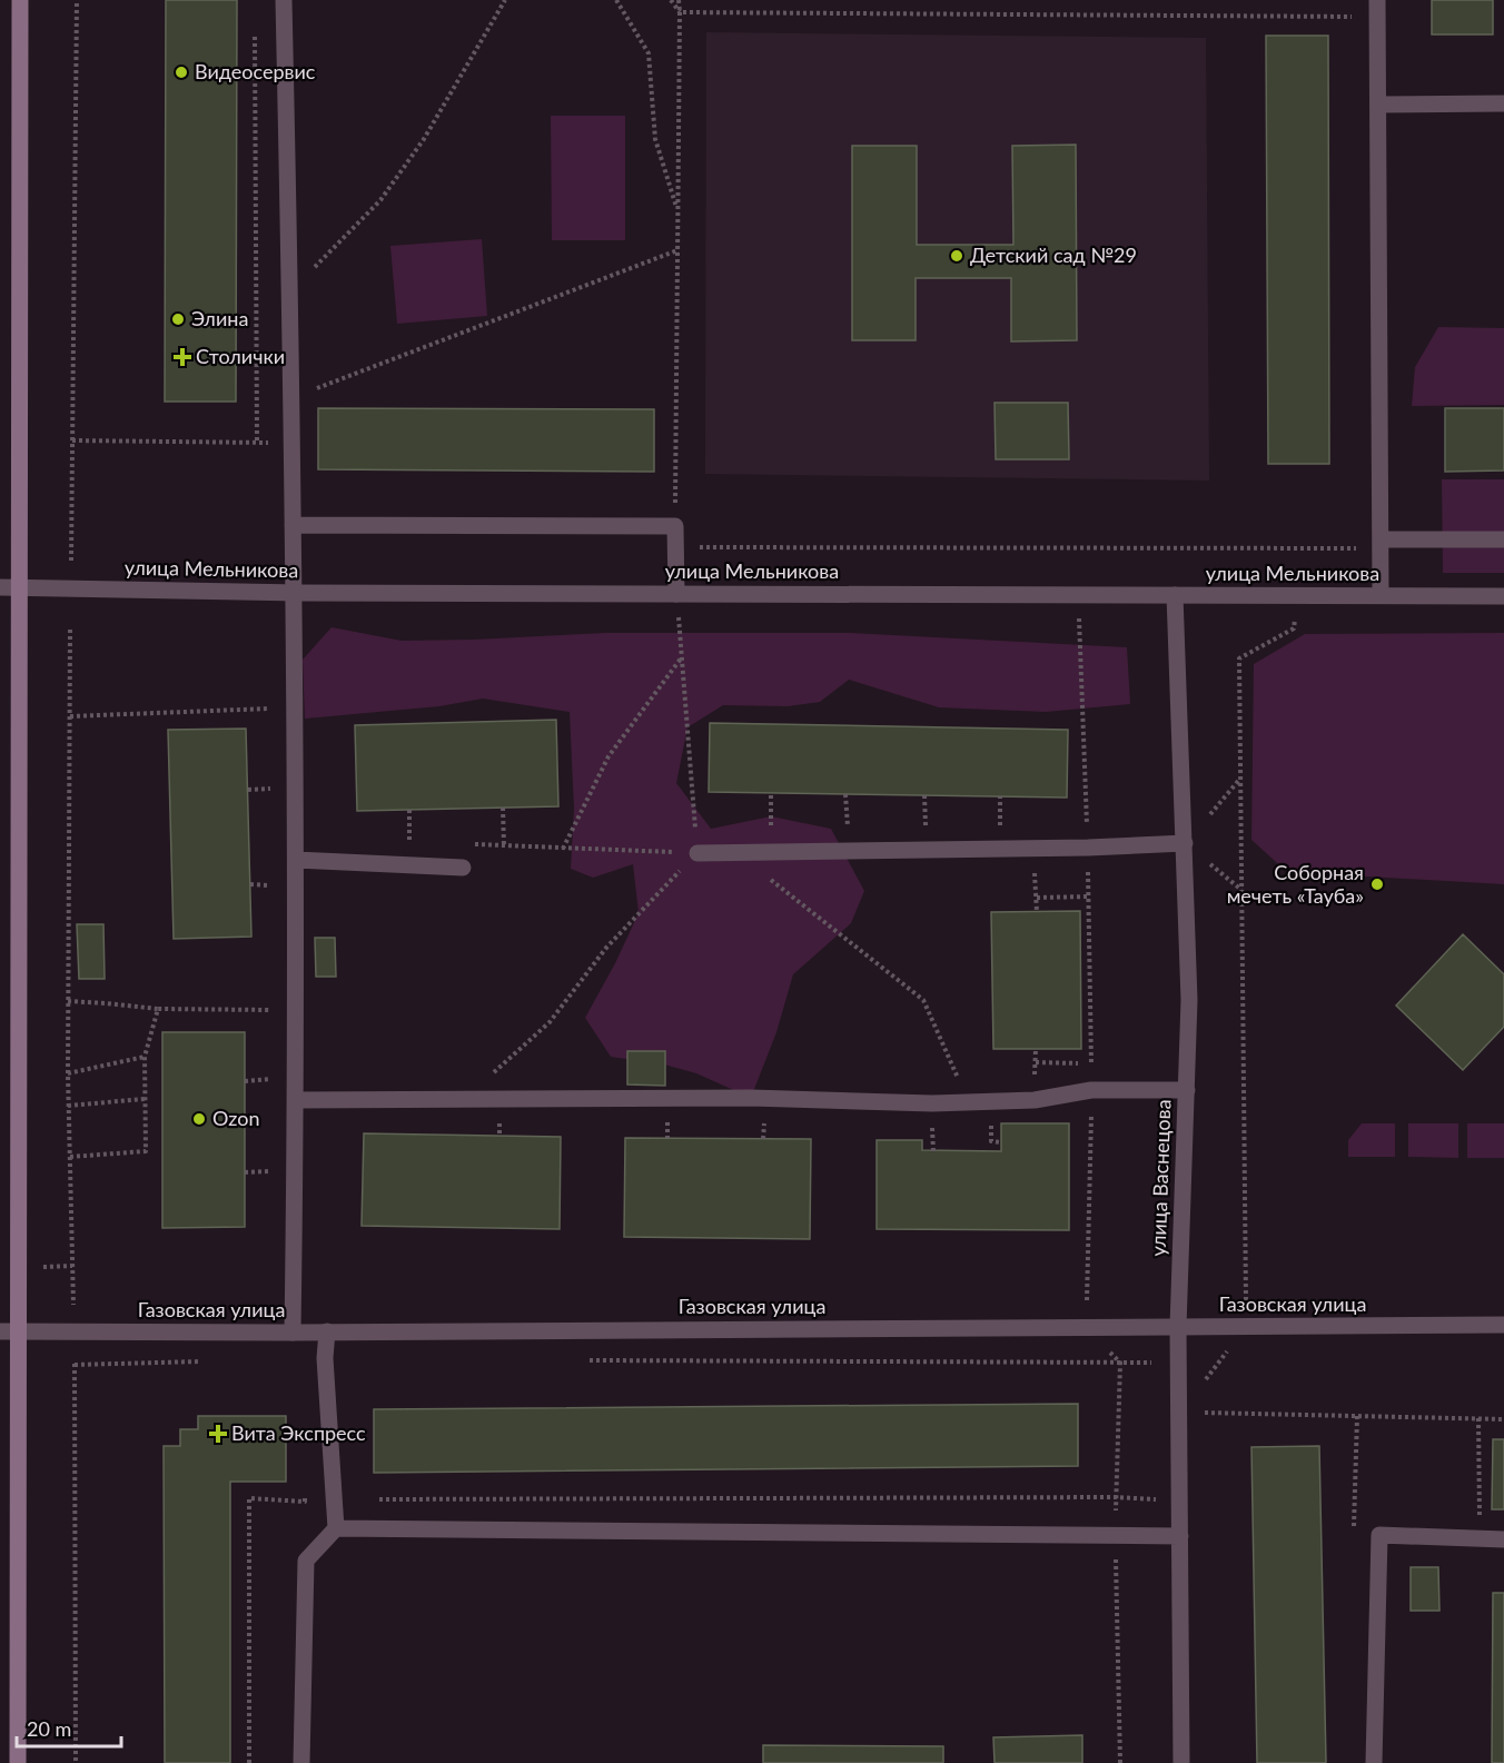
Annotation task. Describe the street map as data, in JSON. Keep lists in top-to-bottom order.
{
  "streets": {
    "street": ["улица Мельникова", "улица Васнецова", "Газовская улица"]
  },
  "crossings": [
    ["улица Мельникова", "улица Васнецова"],
    ["улица Васнецова", "Газовская улица"]
  ],
  "places": {
    "other": [
      "Видеосервис",
      "Детский сад №29",
      "Элина",
      "Соборная мечеть «Тауба»",
      "Ozon"
    ],
    "health": ["Столички", "Вита Экспресс"]
  },
  "scale_bar": "20 m"
}
